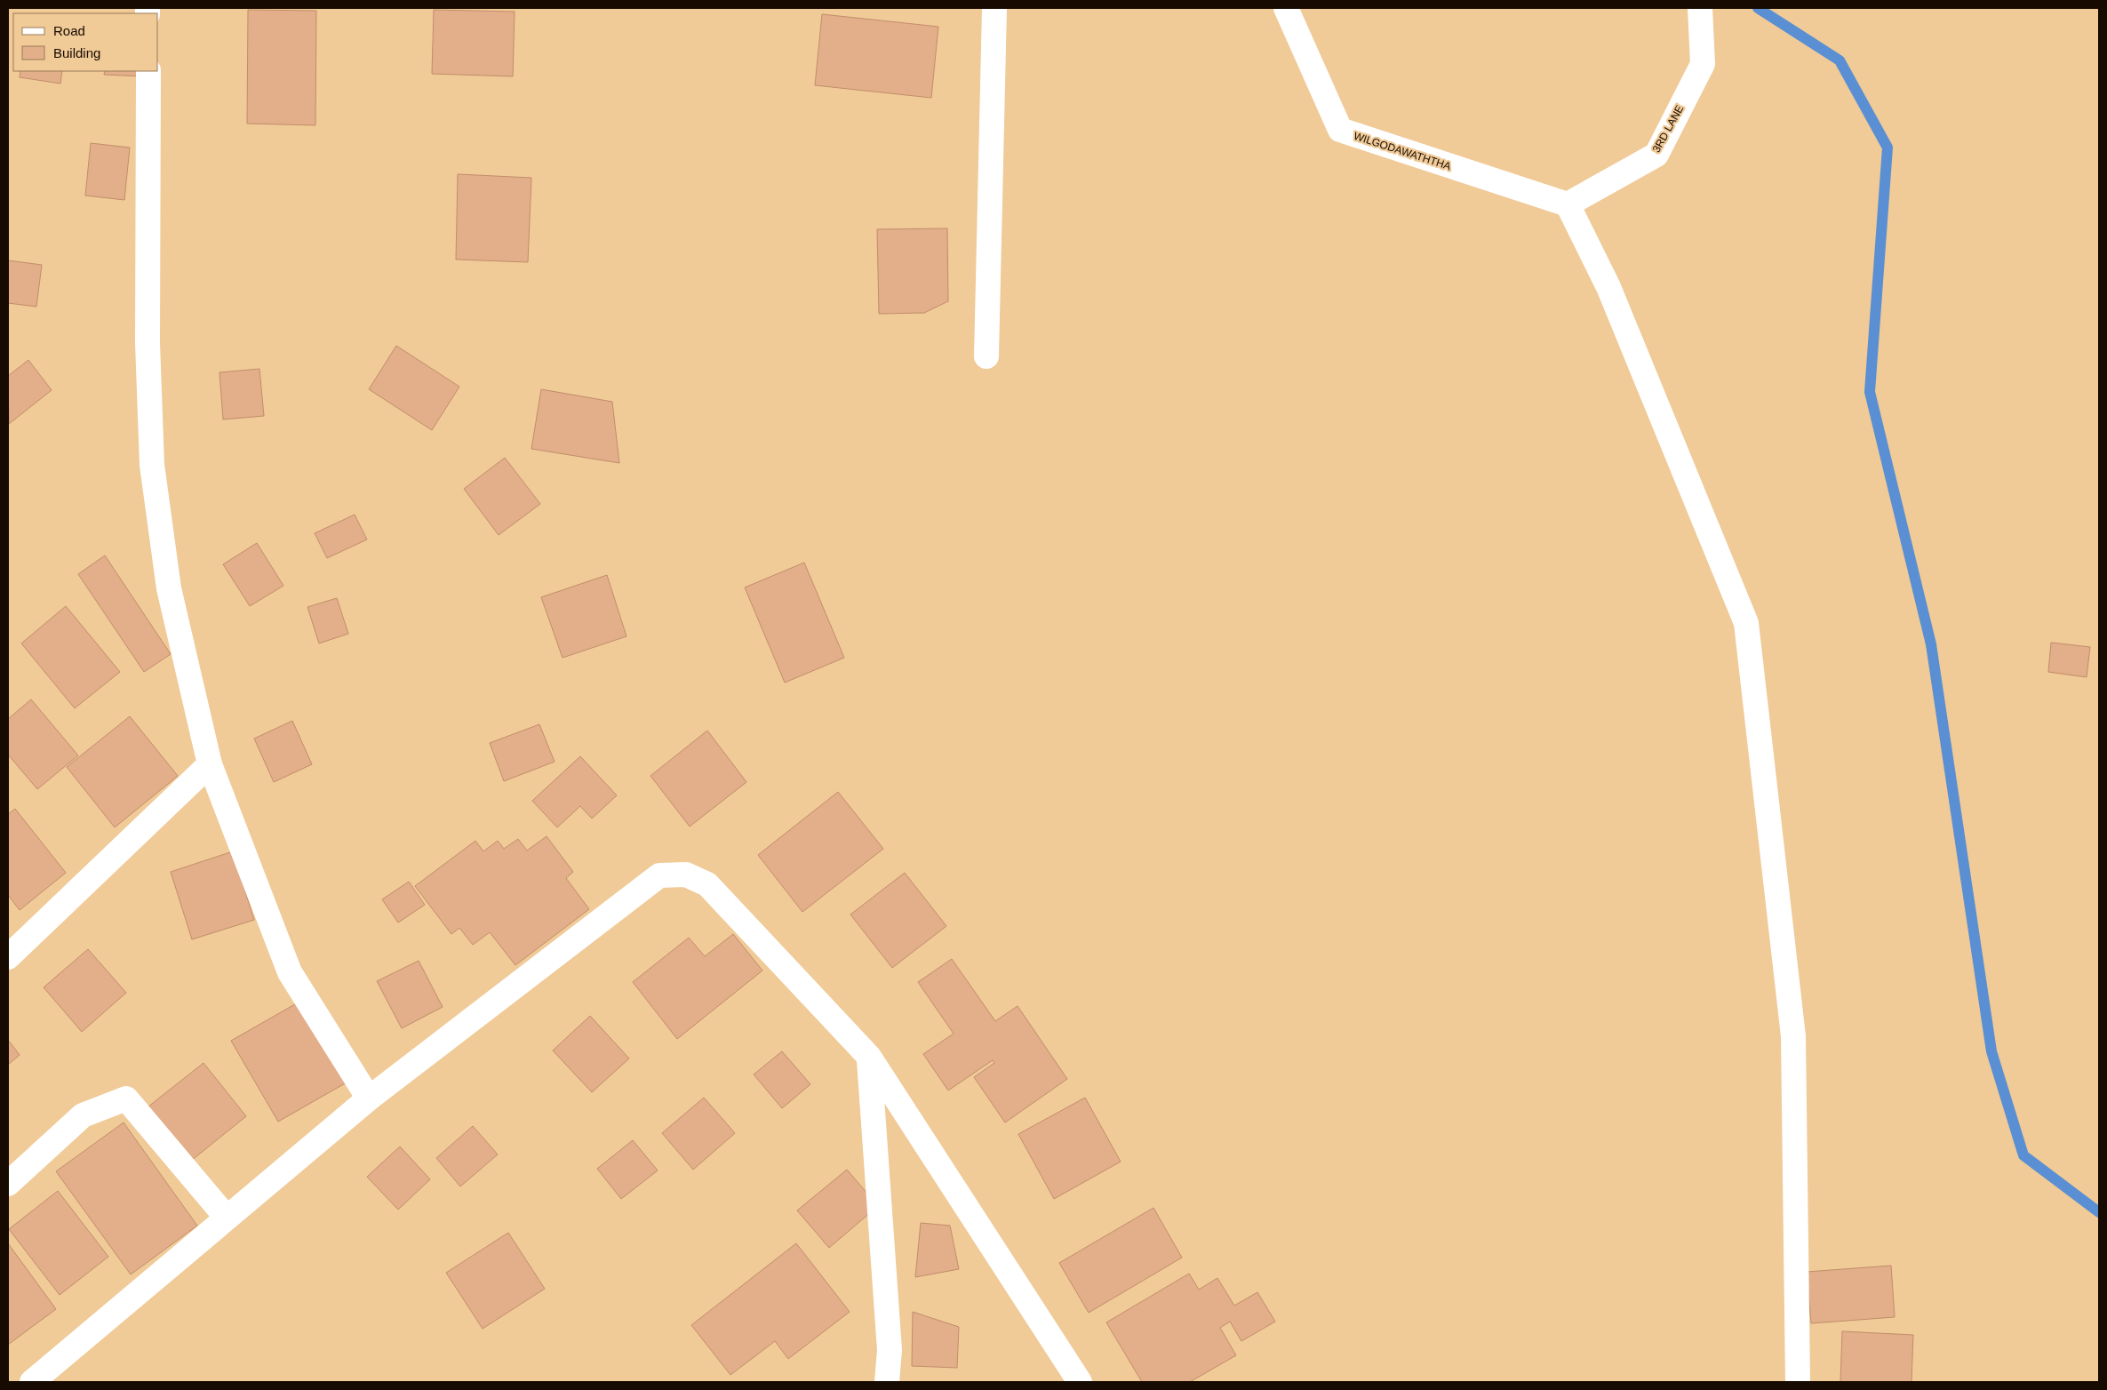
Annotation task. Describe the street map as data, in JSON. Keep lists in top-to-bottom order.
{
  "streets": {
    "street": ["3RD LANE", "WILGODAWATHTHA"]
  },
  "crossings": [
    ["3RD LANE", "WILGODAWATHTHA"]
  ],
  "legend": ["Road", "Building"]
}
